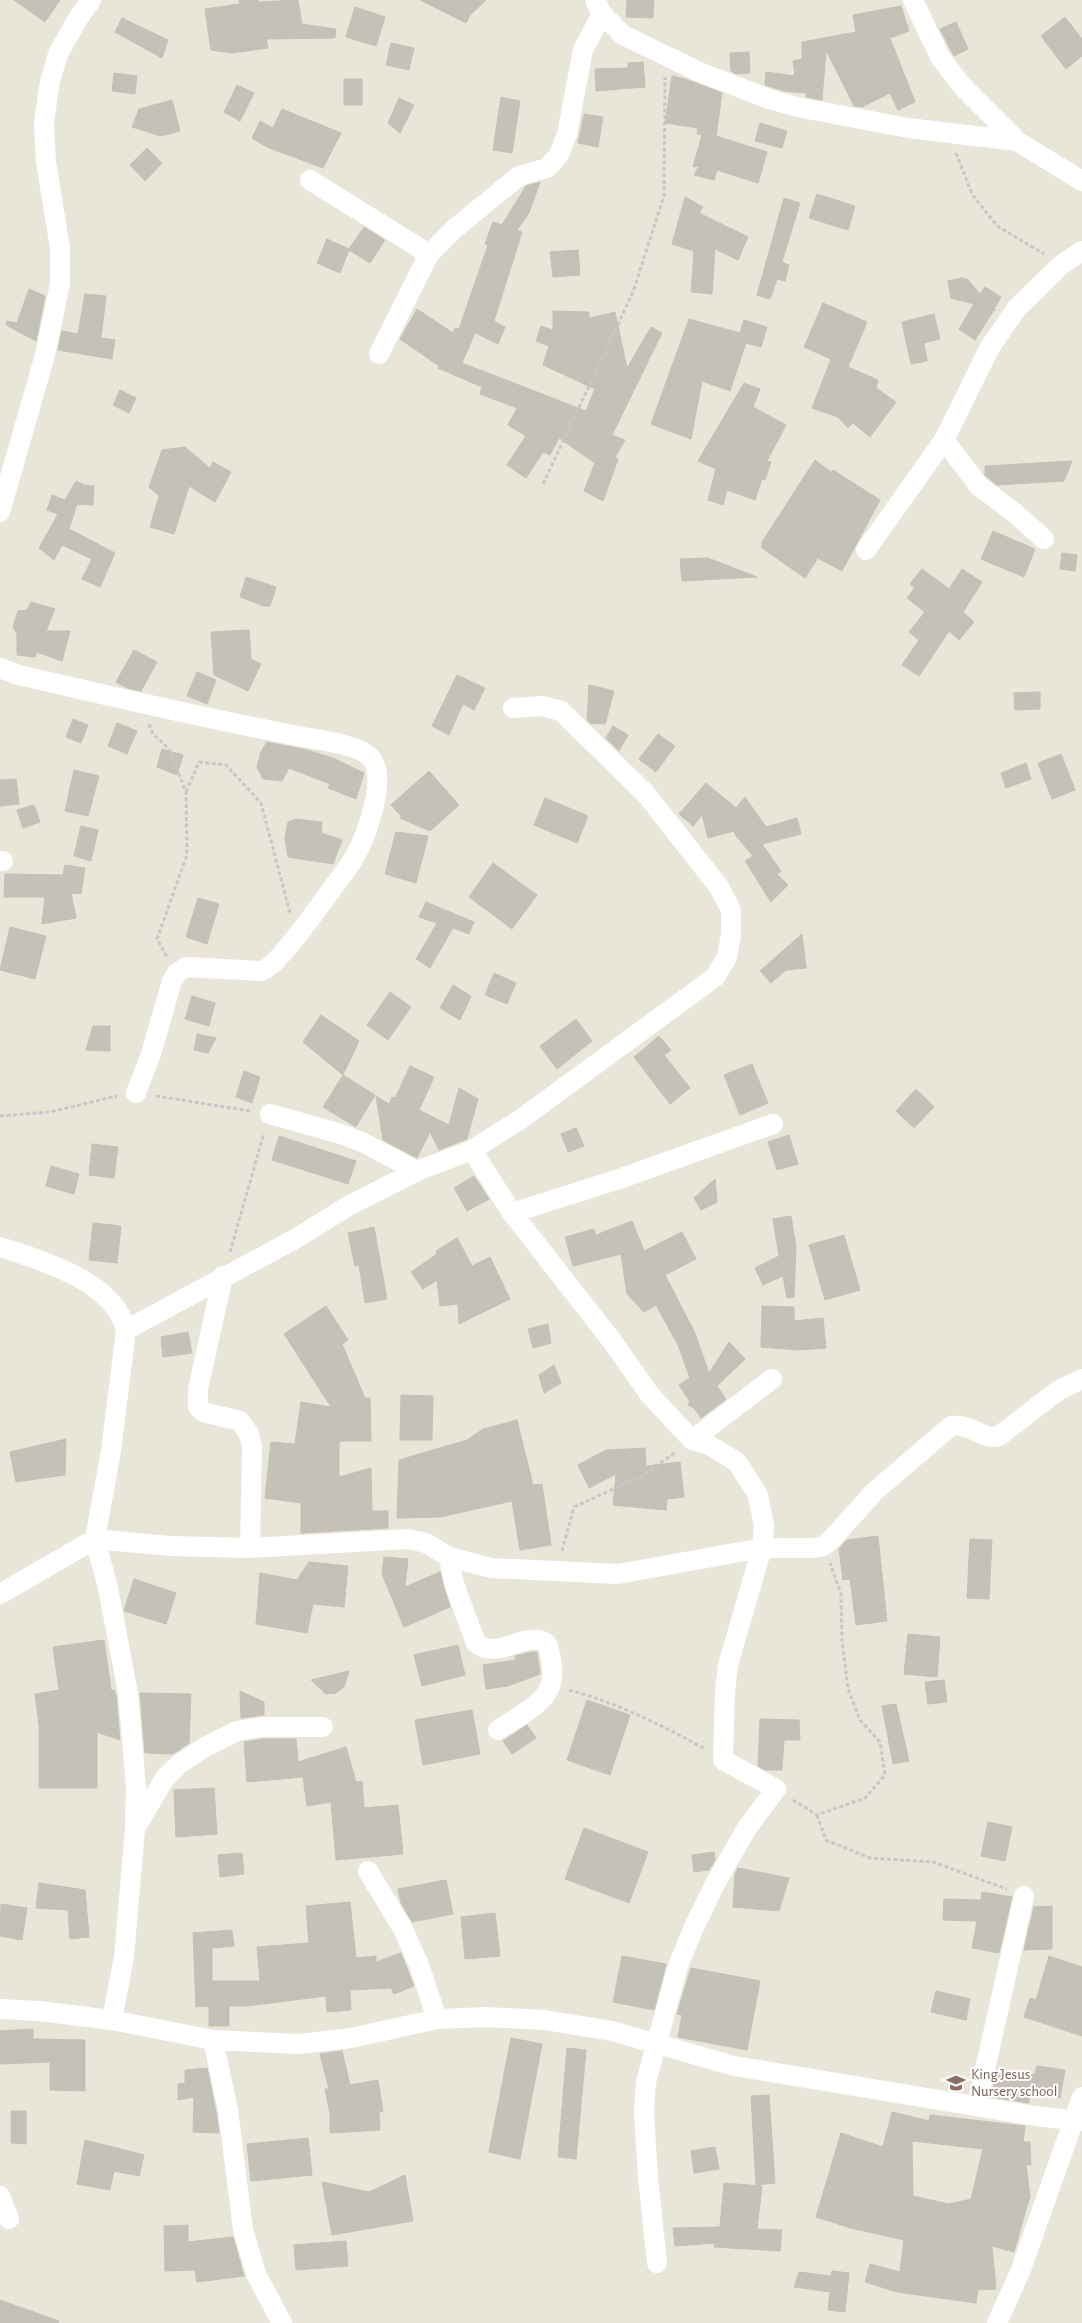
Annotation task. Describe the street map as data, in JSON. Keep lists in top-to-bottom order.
{
  "places": {
    "school or university": ["King Jesus Nursery school"]
  }
}
